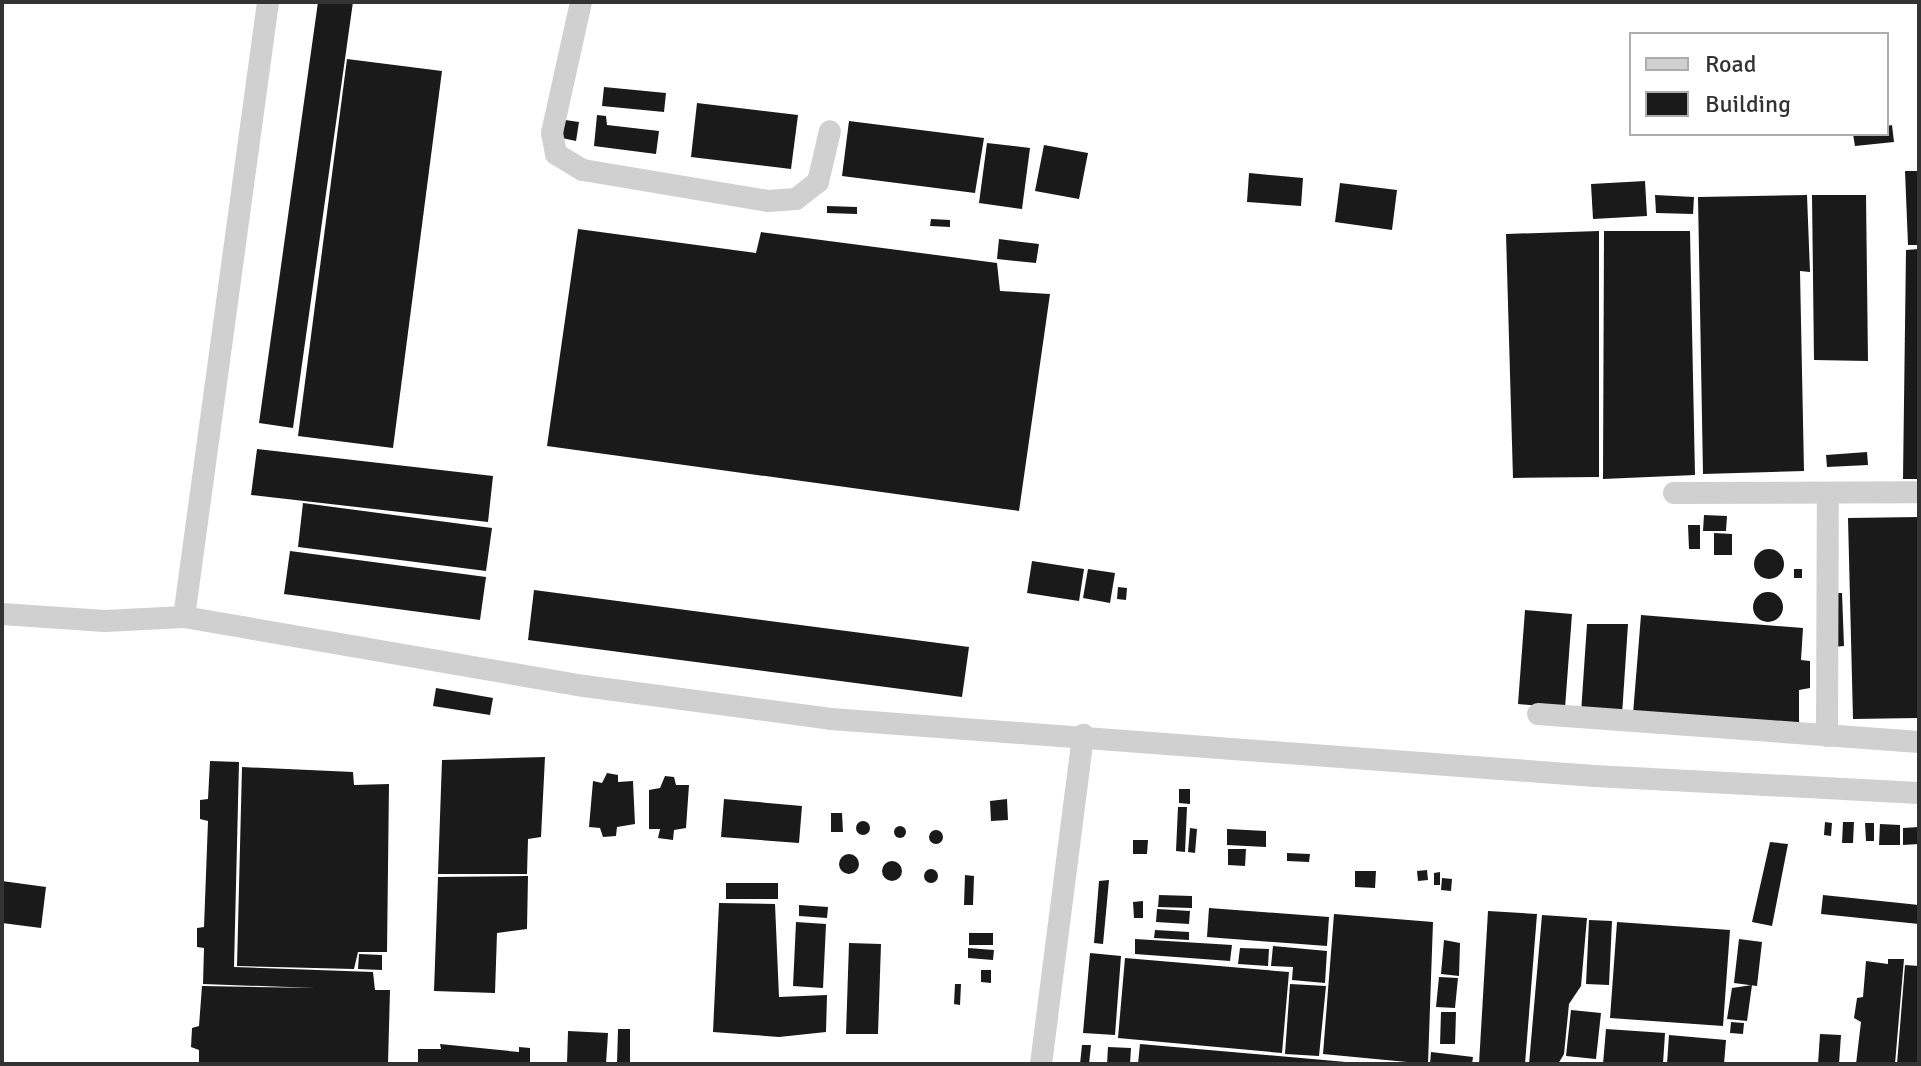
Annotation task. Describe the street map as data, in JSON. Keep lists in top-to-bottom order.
{
  "legend": ["Road", "Building"]
}
